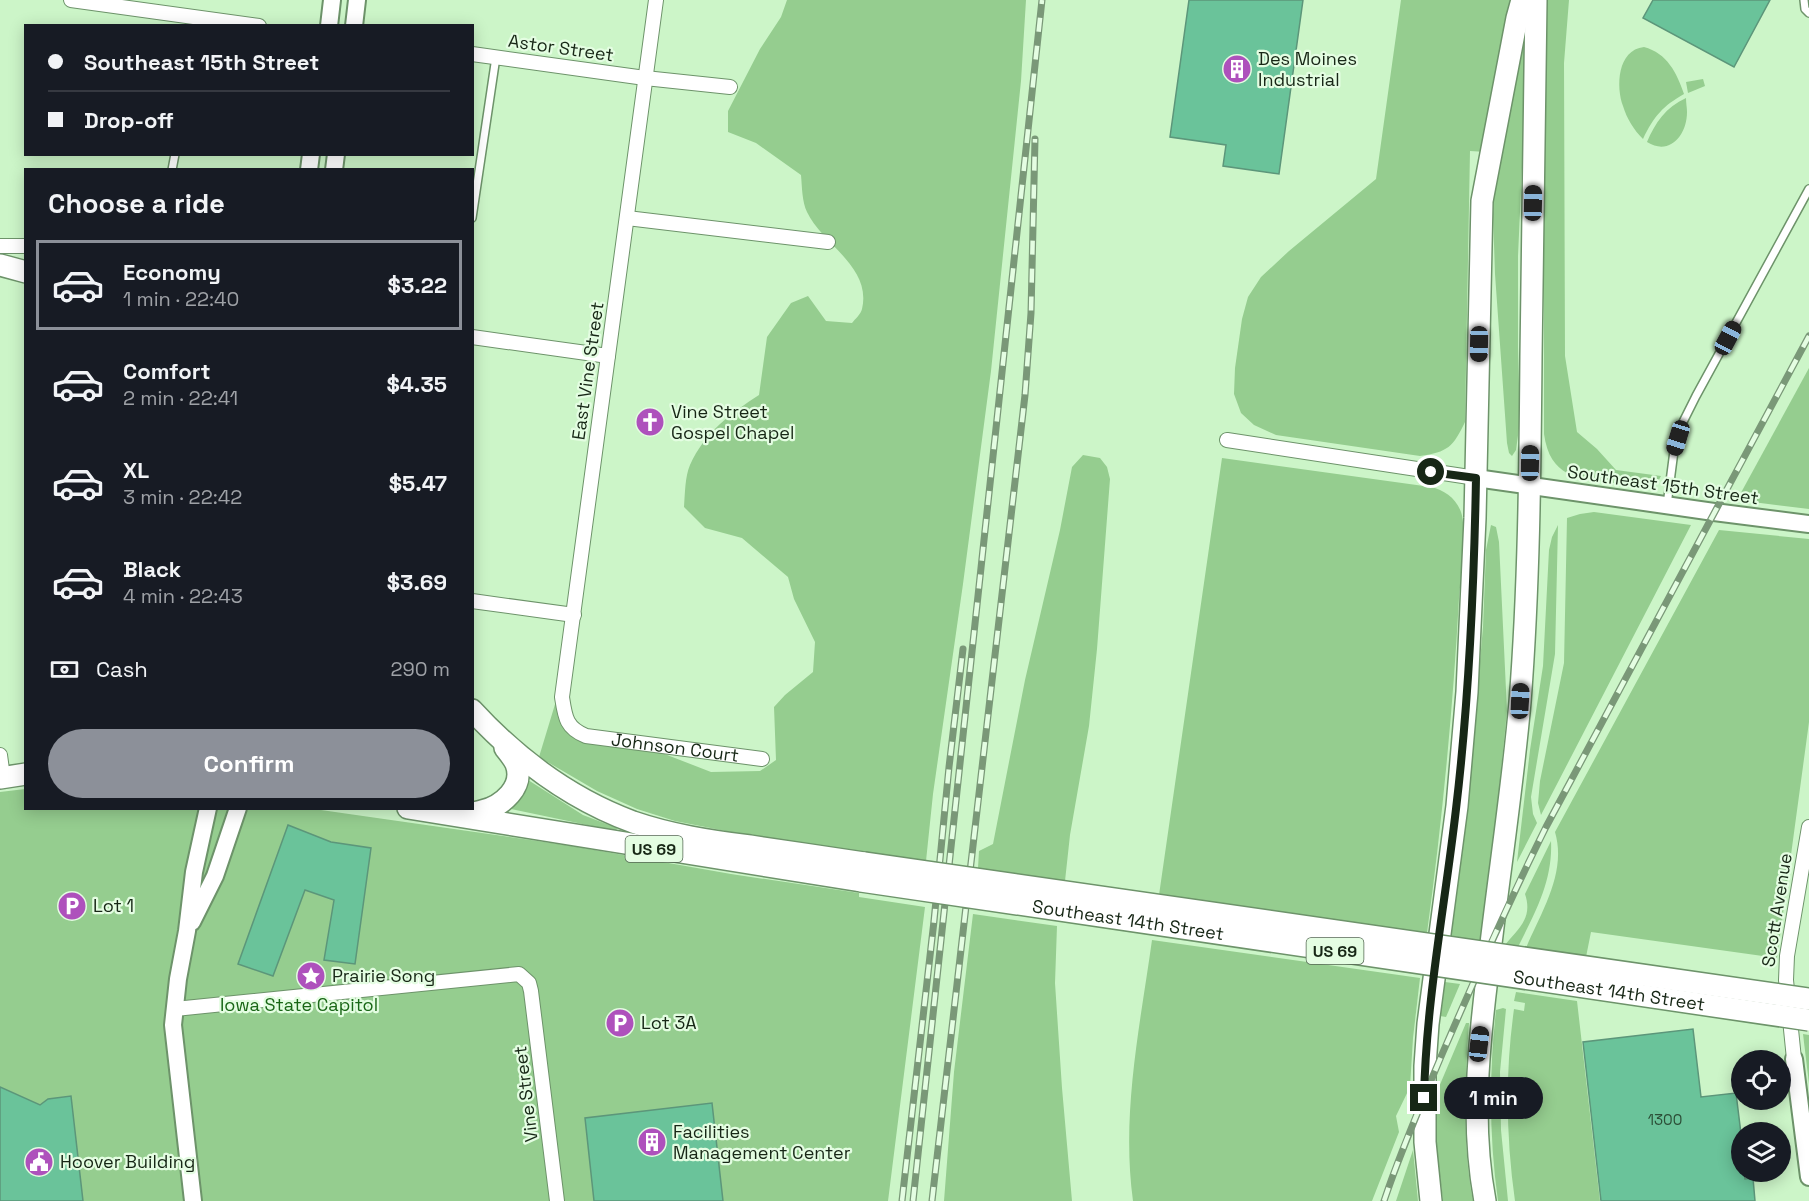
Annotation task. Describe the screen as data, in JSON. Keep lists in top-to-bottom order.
{
  "streets": {
    "main road": ["US 69", "Southeast 14th Street"],
    "street": [
      "Astor Street",
      "East Vine Street",
      "Southeast 15th Street",
      "Johnson Court",
      "Scott Avenue",
      "Vine Street"
    ]
  },
  "crossings": [
    ["Astor Street", "East Vine Street"],
    ["East Vine Street", "Johnson Court"],
    ["US 69", "Southeast 14th Street"]
  ],
  "parks": ["Iowa State Capitol"],
  "places": {
    "building": ["Des Moines Industrial", "Facilities Management Center"],
    "church": ["Vine Street Gospel Chapel"],
    "parking": ["Lot 1", "Lot 3A"],
    "place": ["Prairie Song"],
    "public building": ["Hoover Building"]
  },
  "house_numbers": ["1300"],
  "page": {
    "banner": ["Southeast 15th Street", "Drop-off"],
    "heading": "Choose a ride",
    "list": [
      {
        "name": "Economy",
        "note": "1 min · 22:40",
        "value": "$3.22"
      },
      {
        "name": "Comfort",
        "note": "2 min · 22:41",
        "value": "$4.35"
      },
      {
        "name": "XL",
        "note": "3 min · 22:42",
        "value": "$5.47"
      },
      {
        "name": "Black",
        "note": "4 min · 22:43",
        "value": "$3.69"
      }
    ],
    "pay": ["Cash", "290 m"],
    "buttons": "Confirm",
    "bubble": "1 min"
  }
}
